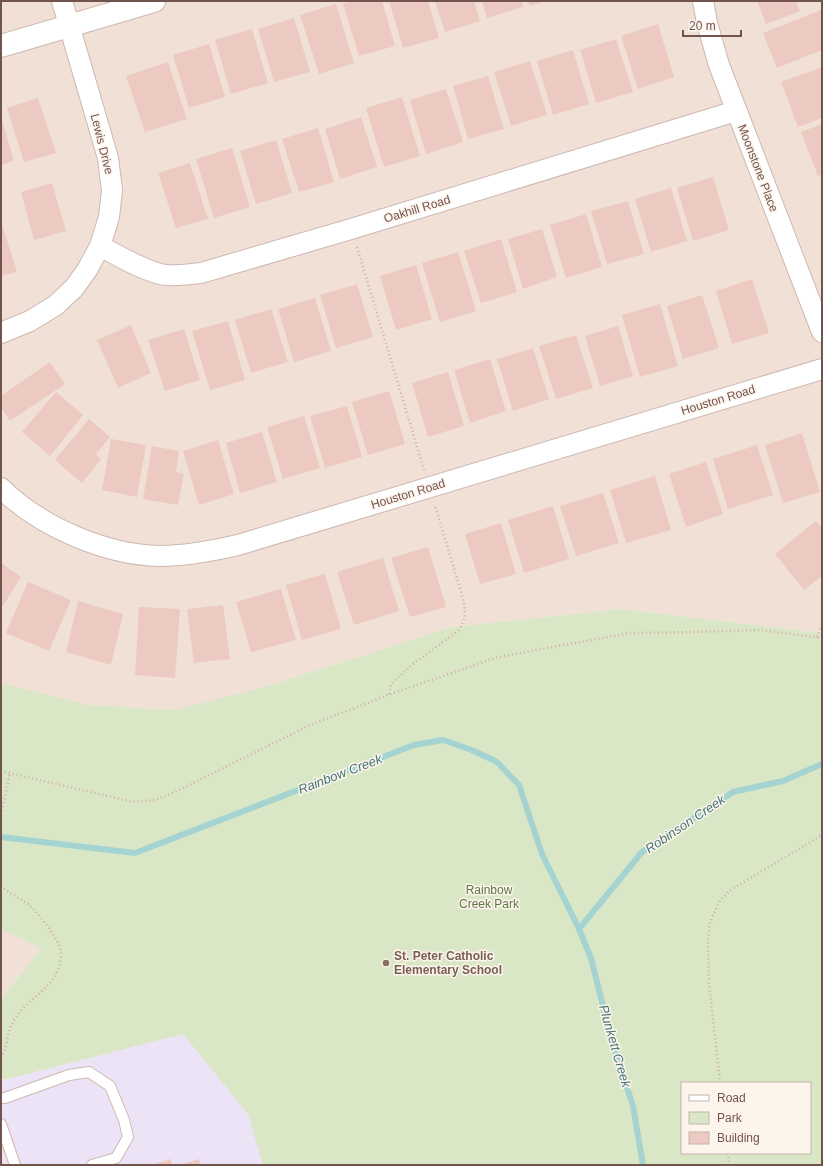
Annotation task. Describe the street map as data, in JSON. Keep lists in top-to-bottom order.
{
  "streets": {
    "street": [
      "Lewis Drive",
      "Moonstone Place",
      "Oakhill Road",
      "Houston Road"
    ]
  },
  "crossings": [
    ["Lewis Drive", "Oakhill Road"],
    ["Moonstone Place", "Oakhill Road"]
  ],
  "water": ["Rainbow Creek", "Robinson Creek", "Plunkett Creek"],
  "parks": ["Rainbow Creek Park"],
  "places": ["St. Peter Catholic Elementary School"],
  "legend": ["Road", "Park", "Building"],
  "scale_bar": "20 m"
}
